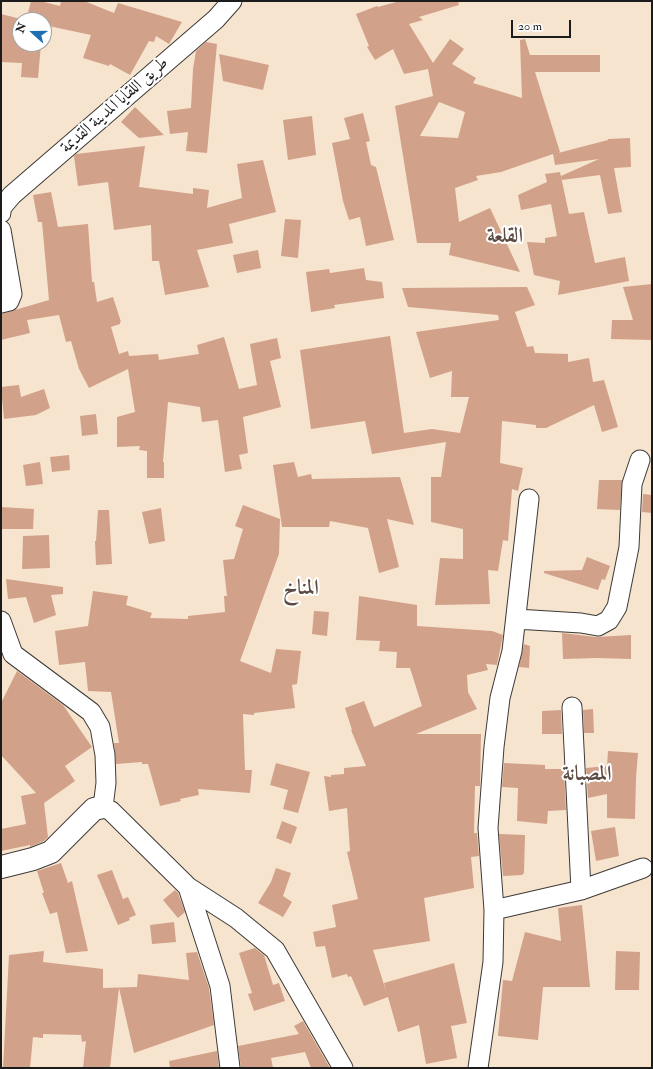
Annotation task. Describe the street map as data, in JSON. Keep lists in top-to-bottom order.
{
  "streets": {
    "street": ["طريق اللقايا المدينة القديمة"]
  },
  "districts": ["القلعة", "المناخ", "المصبانة"],
  "scale_bar": "20 m",
  "north": "left"
}
